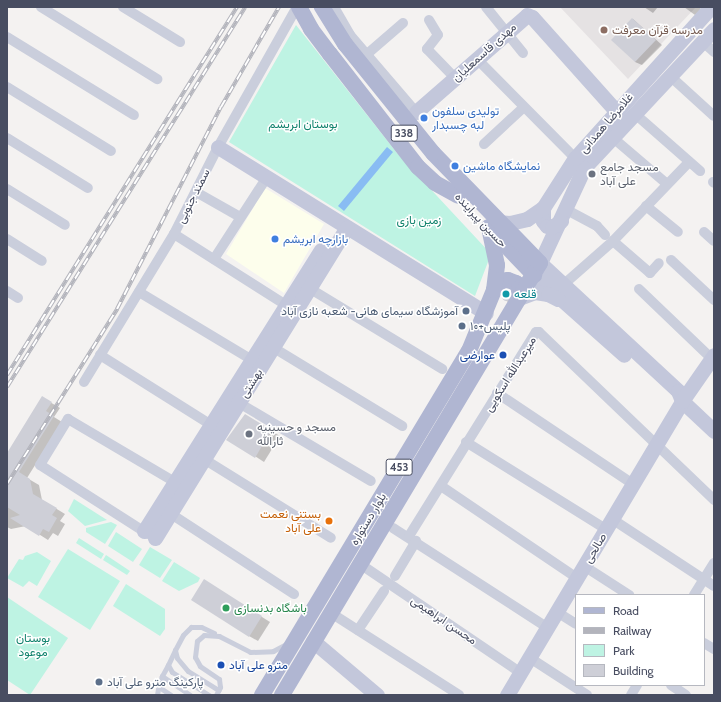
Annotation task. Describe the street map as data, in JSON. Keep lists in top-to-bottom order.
{
  "streets": {
    "main road": [
      "338",
      "حسین پیراینده",
      "453",
      "بلوار دستواره"
    ],
    "street": [
      "مهدی قاسمعلیان",
      "غلامرضا همدانی",
      "سمند جنوبی",
      "میرعبدالله اسکویی",
      "بهشتی",
      "صالحی",
      "محسن ابراهیمی"
    ]
  },
  "crossings": [
    ["مهدی قاسمعلیان", "غلامرضا همدانی"],
    ["غلامرضا همدانی", "حسین پیراینده"],
    ["غلامرضا همدانی", "بلوار دستواره"],
    ["حسین پیراینده", "بلوار دستواره"],
    ["حسین پیراینده", "صالحی"],
    ["میرعبدالله اسکویی", "صالحی"],
    ["صالحی", "محسن ابراهیمی"]
  ],
  "parks": ["بوستان ابریشم", "زمین بازی", "بوستان موعود"],
  "places": [
    "مدرسه قرآن معرفت",
    "تولیدی سلفون لبه‌ چسبدار",
    "نمایشگاه ماشین",
    "مسجد جامع علی آباد",
    "بازارچه ابریشم",
    "قلعه",
    "آموزشگاه سیمای هانی- شعبه نازی آباد",
    "پلیس+۱۰",
    "عوارضی",
    "مسجد و حسینیه ثارالله",
    "بستنی نعمت علی آباد",
    "باشگاه بدنسازی",
    "مترو علی آباد",
    "پارکینگ مترو علی آباد"
  ],
  "legend": [
    "Road",
    "Railway",
    "Park",
    "Building"
  ]
}
